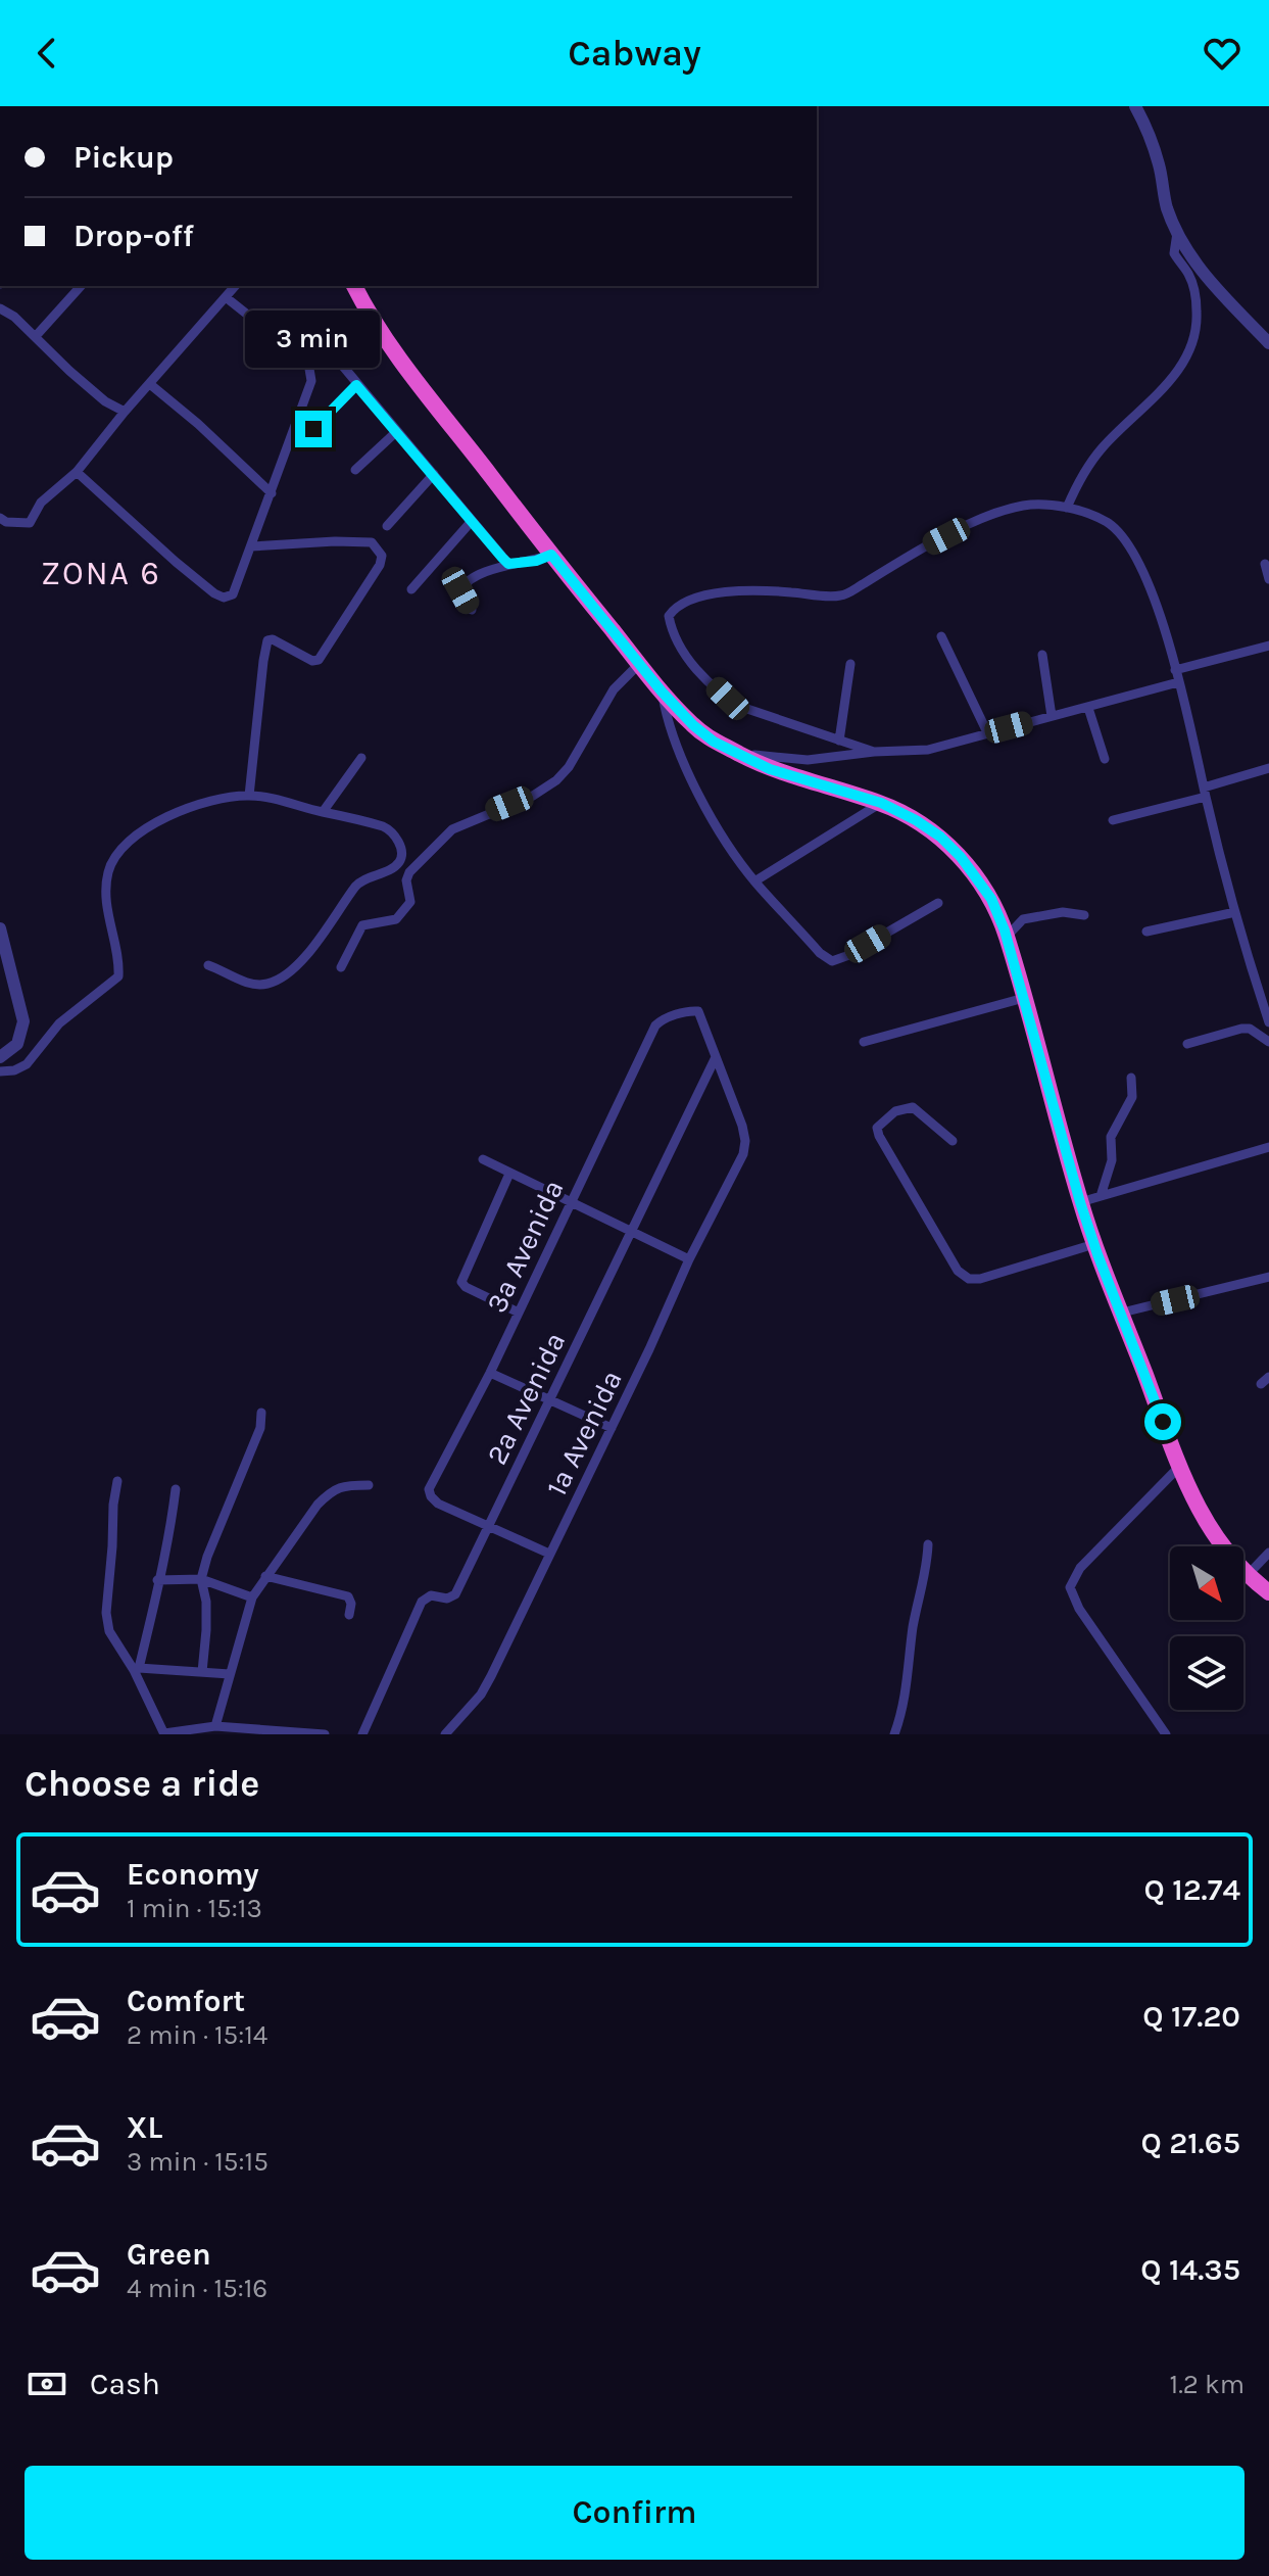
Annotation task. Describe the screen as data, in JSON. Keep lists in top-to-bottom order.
{
  "streets": {
    "street": ["3a Avenida", "2a Avenida", "1a Avenida"]
  },
  "crossings": [
    ["3a Avenida", "2a Avenida"],
    ["3a Avenida", "1a Avenida"],
    ["2a Avenida", "1a Avenida"]
  ],
  "districts": ["ZONA 6"],
  "north": "bottom right",
  "page": {
    "header": "Cabway",
    "banner": ["Pickup", "Drop-off"],
    "bubble": "3 min",
    "heading": "Choose a ride",
    "list": [
      {
        "name": "Economy",
        "note": "1 min · 15:13",
        "value": "Q 12.74"
      },
      {
        "name": "Comfort",
        "note": "2 min · 15:14",
        "value": "Q 17.20"
      },
      {
        "name": "XL",
        "note": "3 min · 15:15",
        "value": "Q 21.65"
      },
      {
        "name": "Green",
        "note": "4 min · 15:16",
        "value": "Q 14.35"
      }
    ],
    "pay": ["Cash", "1.2 km"],
    "buttons": "Confirm"
  }
}
